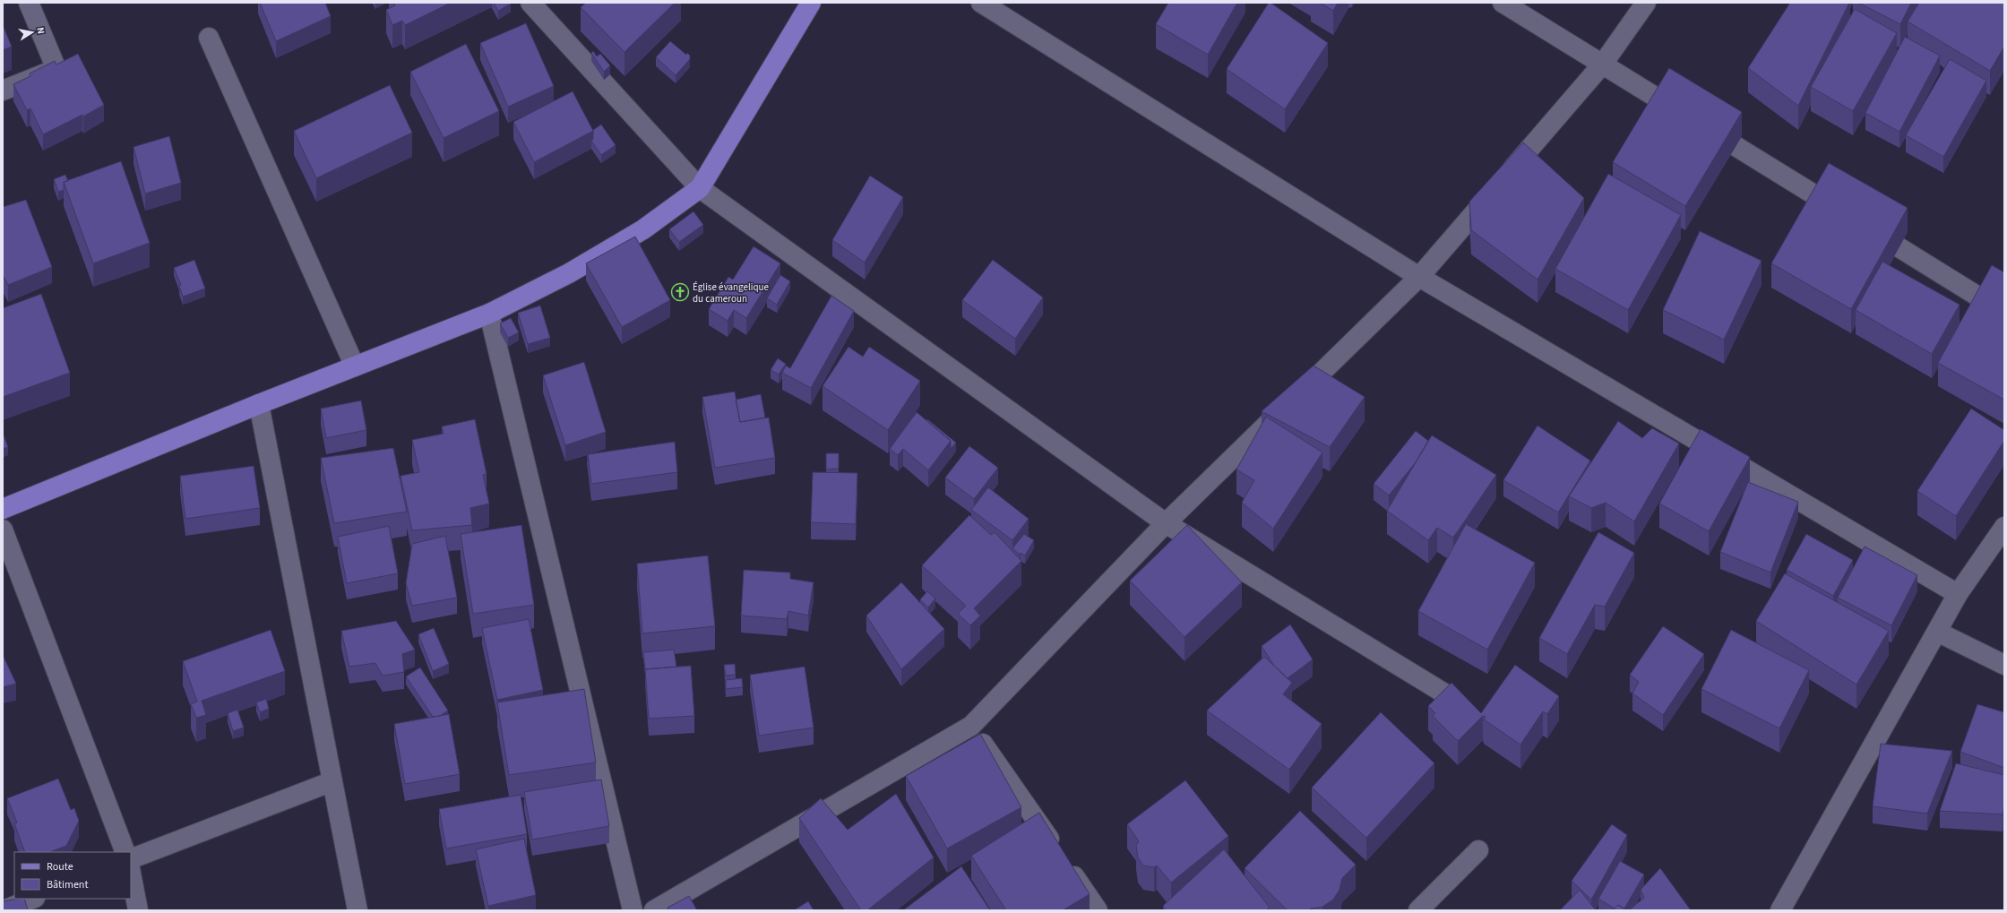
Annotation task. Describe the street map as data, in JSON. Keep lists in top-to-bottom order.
{
  "places": {
    "church": ["Église évangelique du cameroun"]
  },
  "legend": ["Route", "Bâtiment"],
  "north": "right"
}
